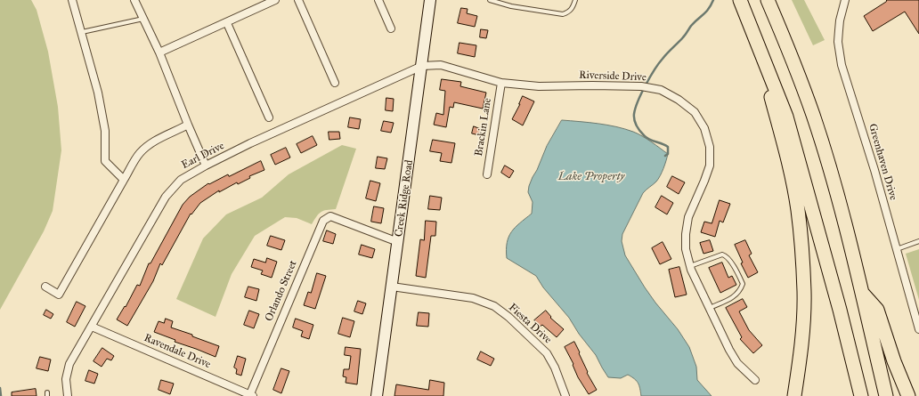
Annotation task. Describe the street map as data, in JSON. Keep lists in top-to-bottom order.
{
  "streets": {
    "main road": ["Creek Ridge Road"],
    "street": [
      "Riverside Drive",
      "Brackin Lane",
      "Earl Drive",
      "Greenhaven Drive",
      "Orlando Street",
      "Fiesta Drive",
      "Ravendale Drive"
    ]
  },
  "crossings": [
    ["Riverside Drive", "Brackin Lane"],
    ["Riverside Drive", "Earl Drive"],
    ["Riverside Drive", "Creek Ridge Road"],
    ["Earl Drive", "Creek Ridge Road"],
    ["Earl Drive", "Ravendale Drive"],
    ["Creek Ridge Road", "Orlando Street"],
    ["Creek Ridge Road", "Fiesta Drive"],
    ["Orlando Street", "Ravendale Drive"]
  ],
  "water": ["Lake Property"]
}
